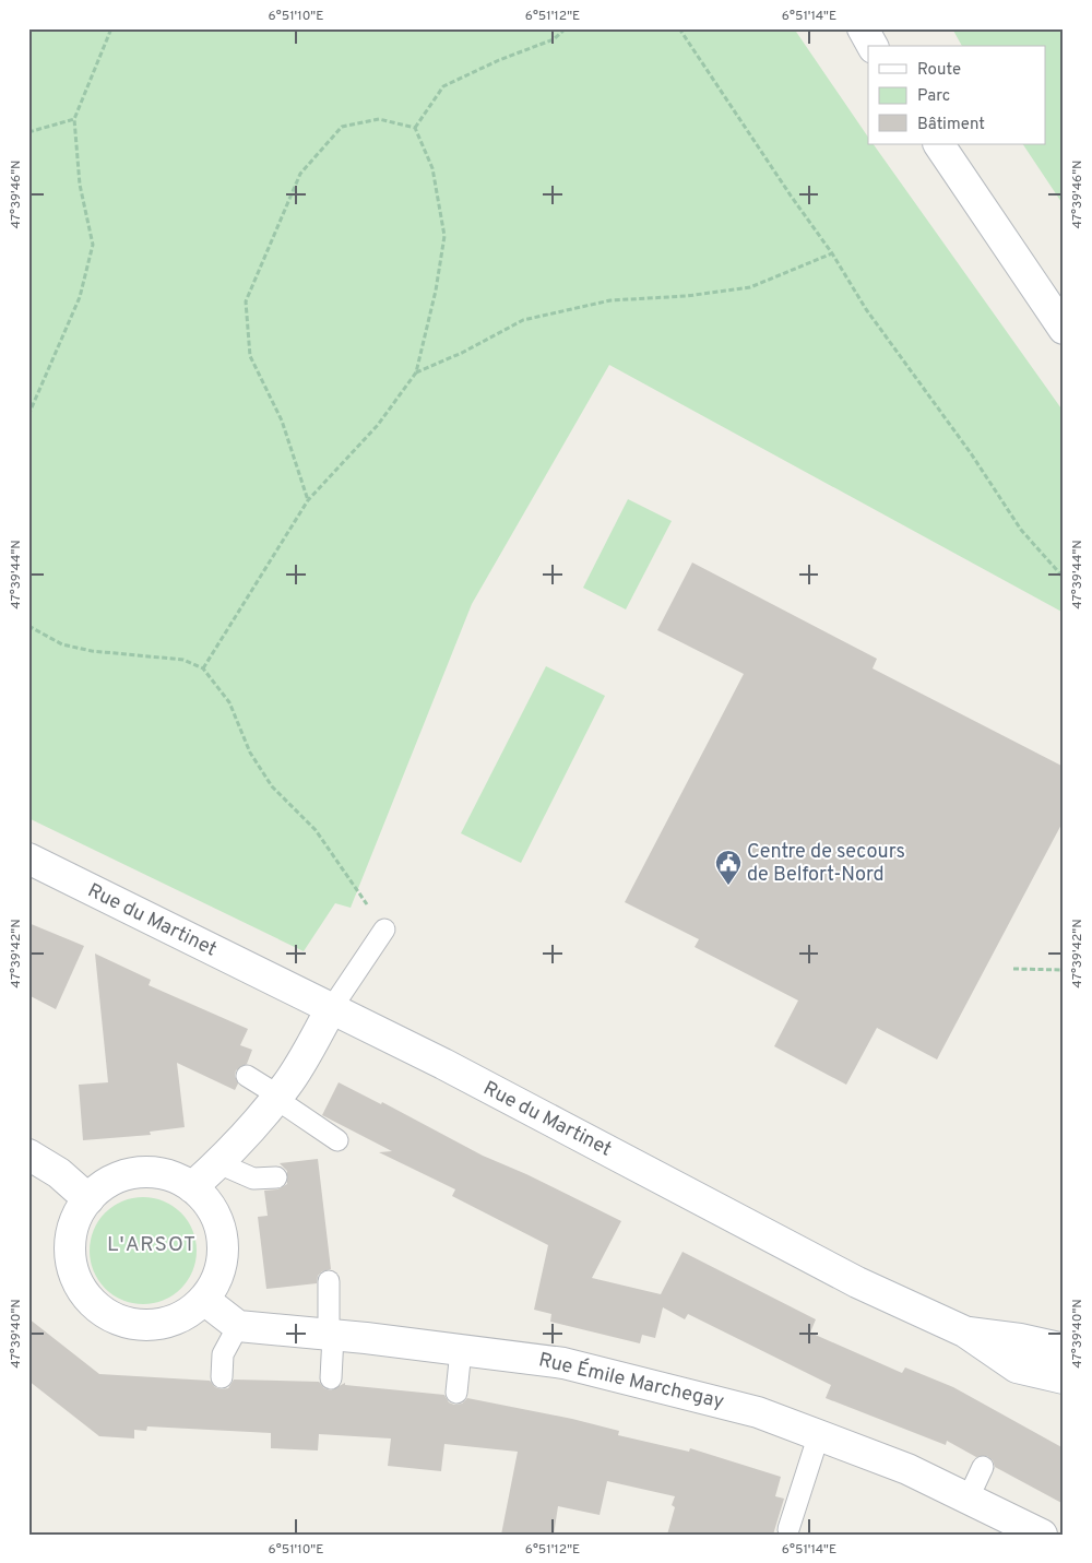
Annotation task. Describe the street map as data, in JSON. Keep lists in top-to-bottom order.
{
  "streets": {
    "street": ["Rue du Martinet", "Rue Émile Marchegay"]
  },
  "districts": ["L'ARSOT"],
  "places": {
    "public building": ["Centre de secours de Belfort-Nord"]
  },
  "legend": ["Route", "Parc", "Bâtiment"],
  "coordinates": [
    "6°51'10\"E",
    "6°51'12\"E",
    "6°51'14\"E",
    "47°39'46\"N",
    "47°39'44\"N",
    "47°39'42\"N",
    "47°39'40\"N"
  ]
}
